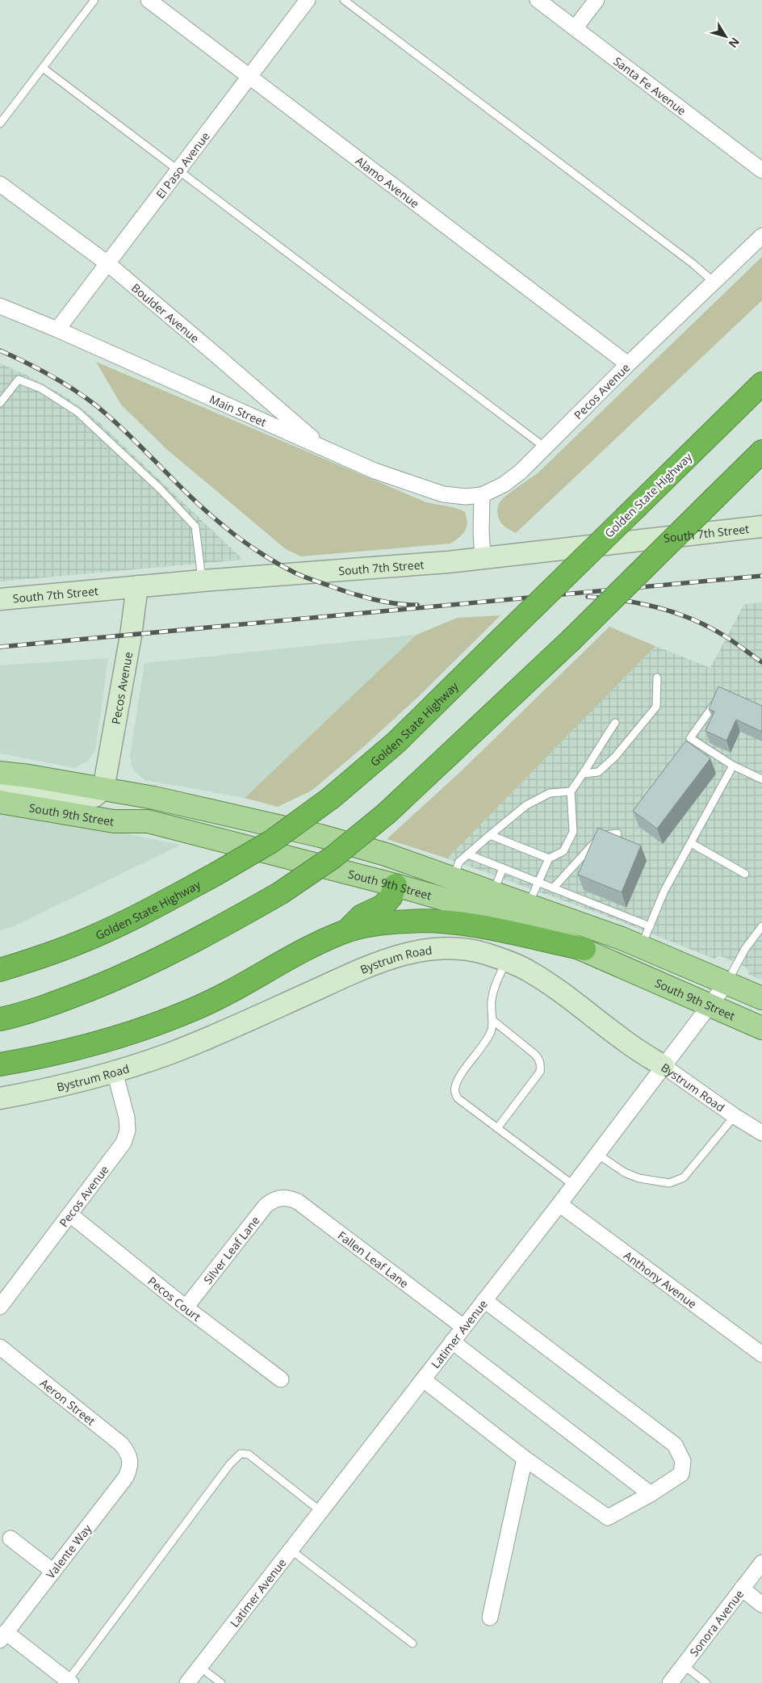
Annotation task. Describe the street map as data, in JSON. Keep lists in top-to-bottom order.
{
  "streets": {
    "highway": ["Golden State Highway"],
    "main road": ["South 9th Street"],
    "street": [
      "Santa Fe Avenue",
      "El Paso Avenue",
      "Alamo Avenue",
      "Boulder Avenue",
      "Pecos Avenue",
      "Main Street",
      "South 7th Street",
      "Bystrum Road",
      "Silver Leaf Lane",
      "Fallen Leaf Lane",
      "Anthony Avenue",
      "Pecos Court",
      "Latimer Avenue",
      "Aeron Street",
      "Valente Way",
      "Sonora Avenue"
    ]
  },
  "crossings": [
    ["El Paso Avenue", "Alamo Avenue"],
    ["El Paso Avenue", "Boulder Avenue"],
    ["El Paso Avenue", "Main Street"],
    ["Alamo Avenue", "Pecos Avenue"],
    ["Boulder Avenue", "Main Street"],
    ["Pecos Avenue", "Main Street"],
    ["Pecos Avenue", "South 7th Street"],
    ["Pecos Avenue", "South 9th Street"],
    ["Pecos Avenue", "Bystrum Road"],
    ["Pecos Avenue", "Pecos Court"],
    ["South 9th Street", "Latimer Avenue"],
    ["Bystrum Road", "Latimer Avenue"],
    ["Silver Leaf Lane", "Fallen Leaf Lane"],
    ["Silver Leaf Lane", "Pecos Court"],
    ["Fallen Leaf Lane", "Latimer Avenue"],
    ["Anthony Avenue", "Latimer Avenue"],
    ["Aeron Street", "Valente Way"]
  ],
  "north": "bottom right"
}
